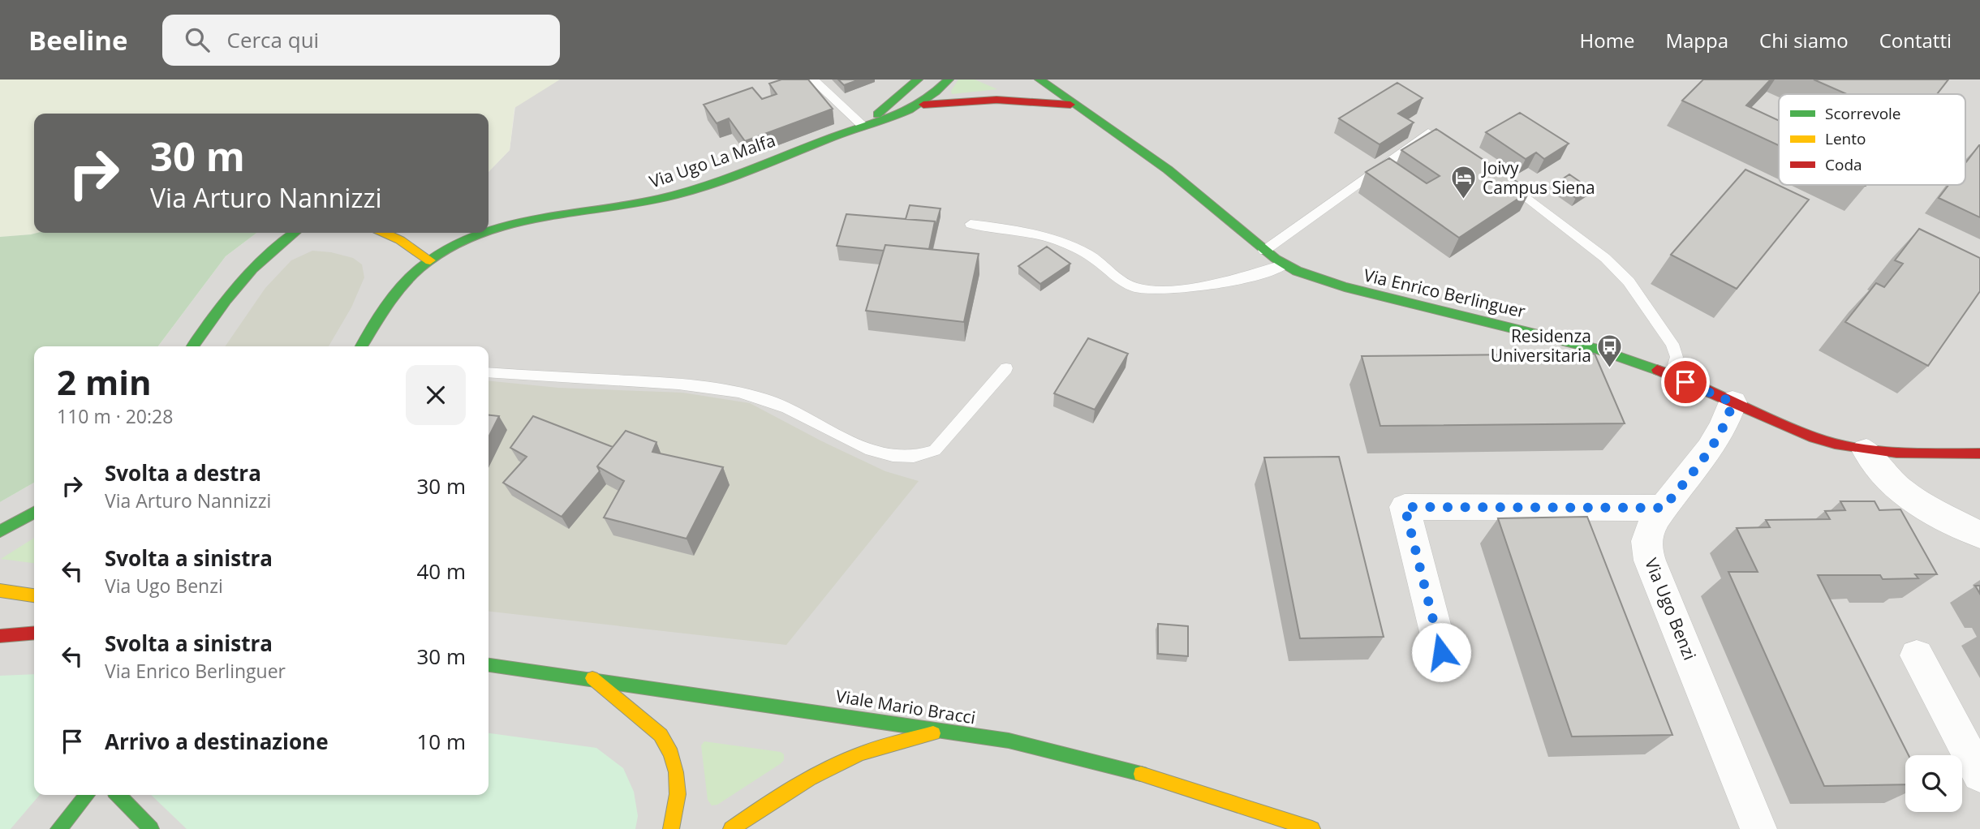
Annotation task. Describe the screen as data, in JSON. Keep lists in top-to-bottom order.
{
  "streets": {
    "street": [
      "Via Ugo La Malfa",
      "Via Enrico Berlinguer",
      "Via Ugo Benzi",
      "Viale Mario Bracci"
    ]
  },
  "crossings": [
    ["Via Ugo La Malfa", "Via Enrico Berlinguer"],
    ["Via Enrico Berlinguer", "Via Ugo Benzi"]
  ],
  "places": {
    "hotel": ["Joivy Campus Siena"],
    "bus stop": ["Residenza Universitaria"]
  },
  "legend": ["Scorrevole", "Lento", "Coda"],
  "page": {
    "header": "Beeline",
    "search": "Cerca qui",
    "nav": [
      "Home",
      "Mappa",
      "Chi siamo",
      "Contatti"
    ],
    "turn": ["30 m", "Via Arturo Nannizzi"],
    "heading": ["2 min", "110 m · 20:28"],
    "list": [
      {
        "name": "Svolta a destra",
        "note": "Via Arturo Nannizzi",
        "value": "30 m"
      },
      {
        "name": "Svolta a sinistra",
        "note": "Via Ugo Benzi",
        "value": "40 m"
      },
      {
        "name": "Svolta a sinistra",
        "note": "Via Enrico Berlinguer",
        "value": "30 m"
      },
      {
        "name": "Arrivo a destinazione",
        "value": "10 m"
      }
    ]
  }
}
